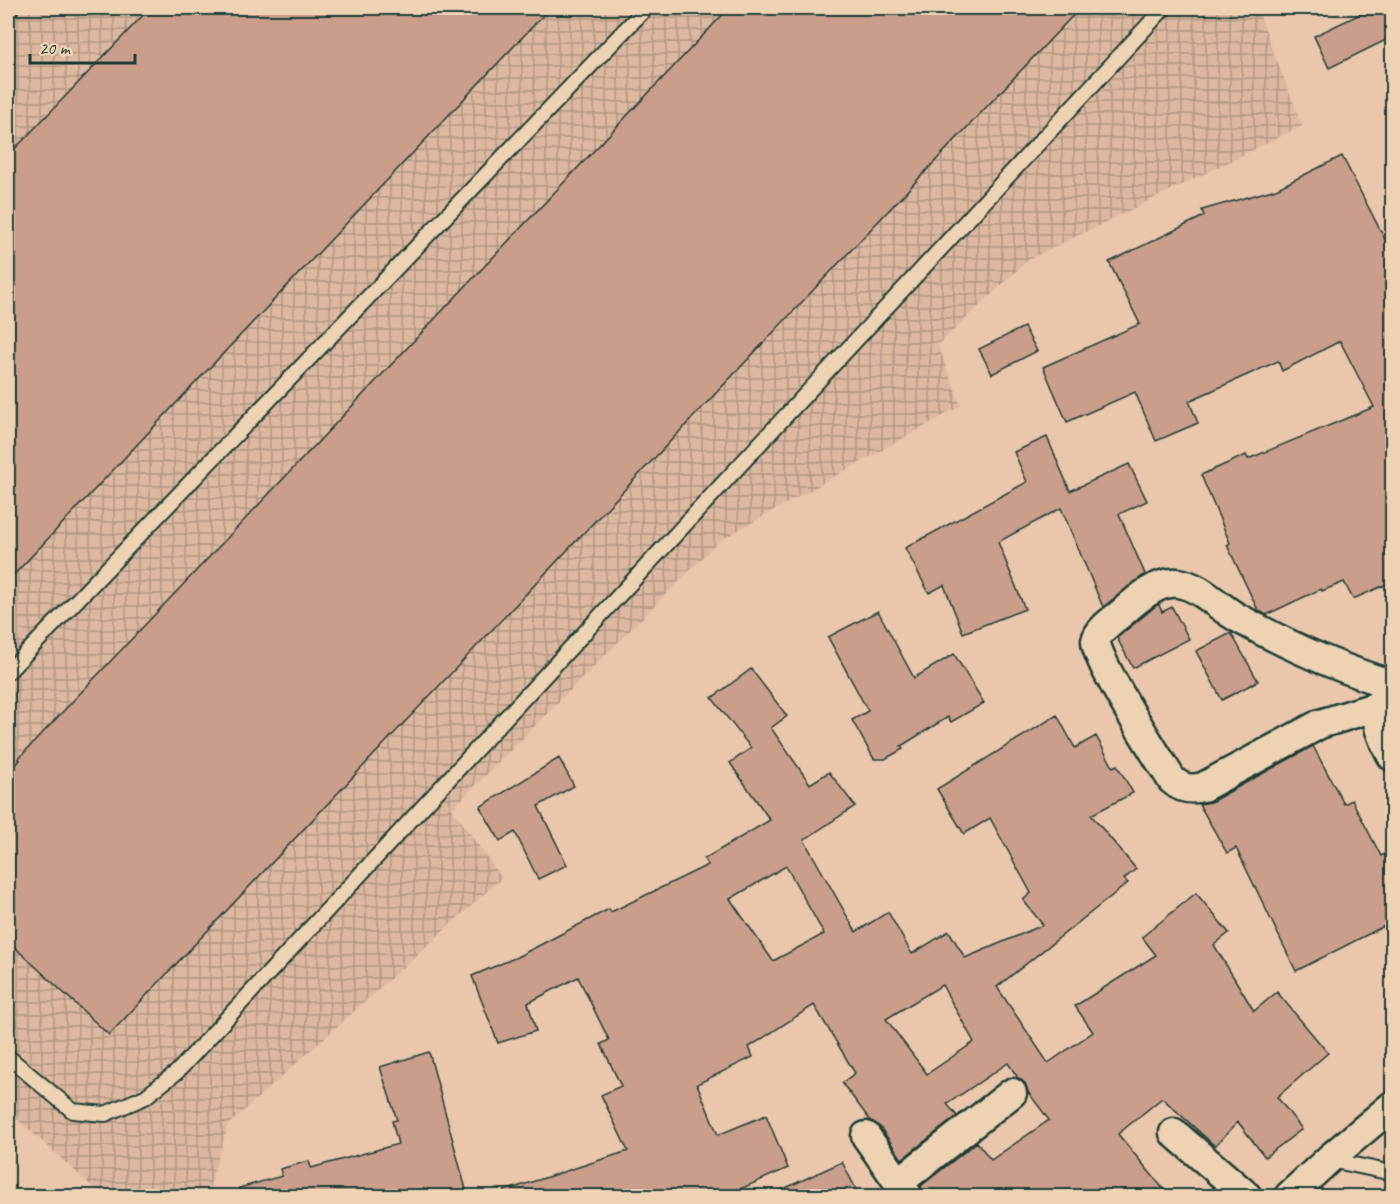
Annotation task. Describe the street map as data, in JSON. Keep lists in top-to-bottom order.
{
  "scale_bar": "20 m"
}
